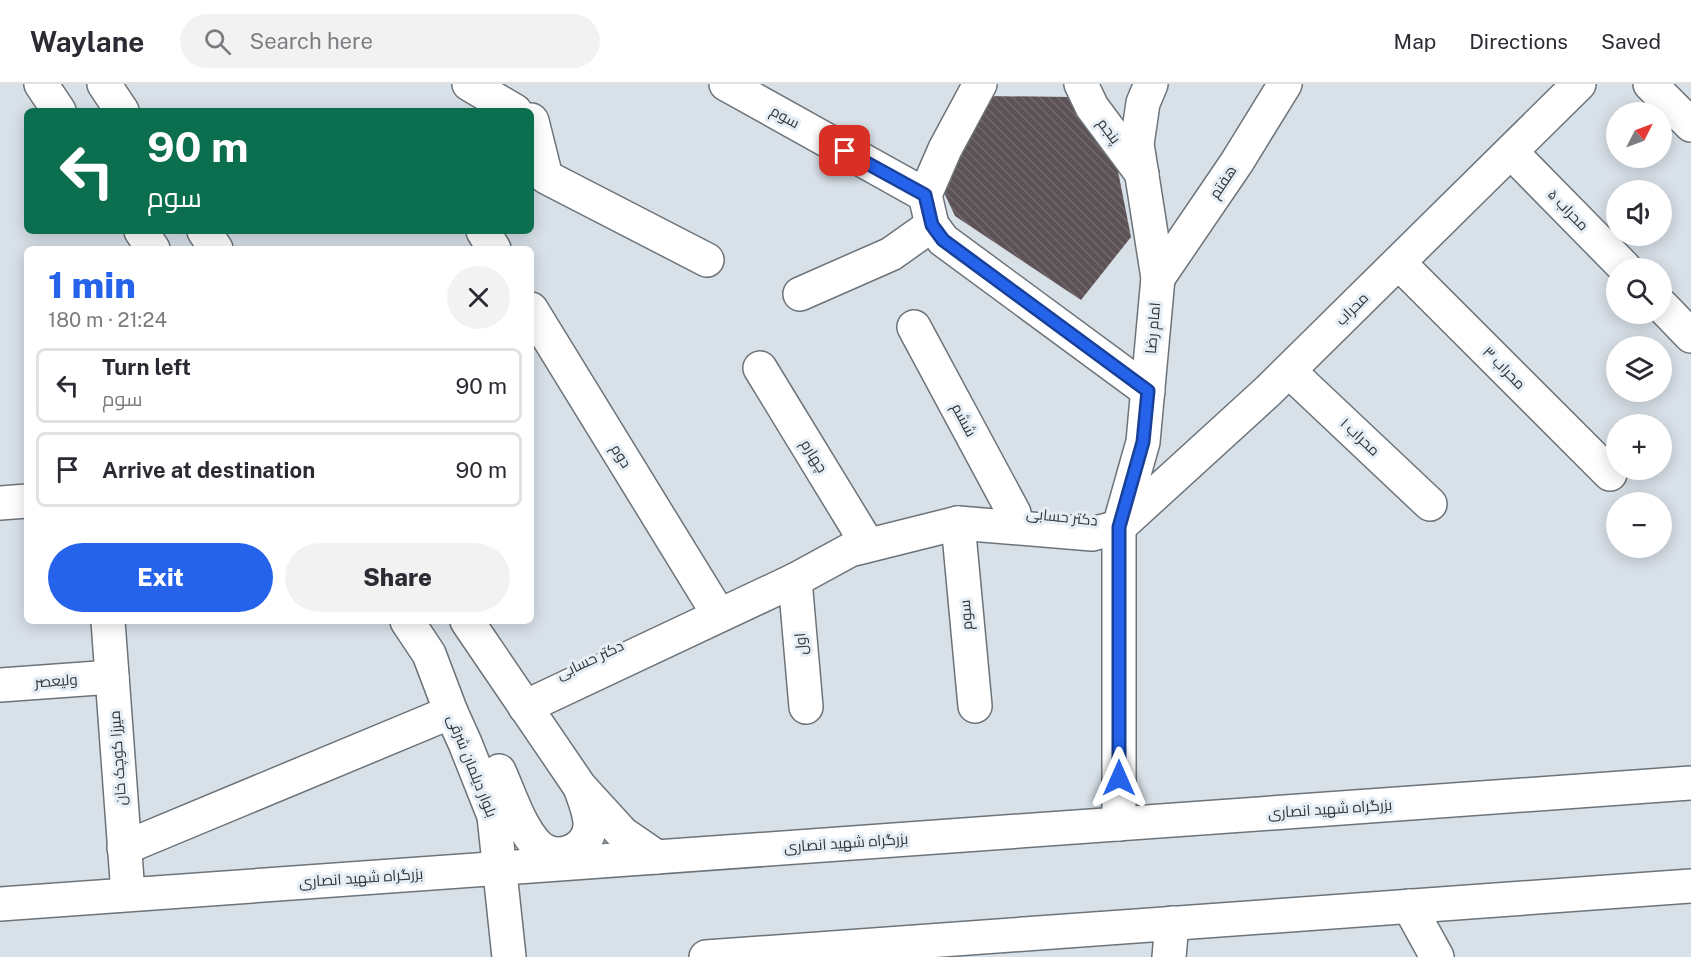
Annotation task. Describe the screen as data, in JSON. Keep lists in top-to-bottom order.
{
  "streets": {
    "main road": [
      "سوم",
      "پنجم",
      "هفتم",
      "محراب ۵",
      "محراب",
      "امام رضا",
      "محراب ۳",
      "ششم",
      "محراب ۱",
      "دوم",
      "چهارم",
      "دکتر حسابی",
      "اول",
      "ولیعصر",
      "میرزا کوچک خان",
      "بلوار دیلمان شرقی",
      "بزرگراه شهید انصاری"
    ]
  },
  "crossings": [
    ["سوم", "امام رضا"],
    ["سوم", "دکتر حسابی"],
    ["پنجم", "امام رضا"],
    ["هفتم", "امام رضا"],
    ["محراب ۵", "محراب"],
    ["محراب", "امام رضا"],
    ["محراب", "محراب ۳"],
    ["محراب", "محراب ۱"],
    ["محراب", "دکتر حسابی"],
    ["امام رضا", "دکتر حسابی"],
    ["امام رضا", "بزرگراه شهید انصاری"],
    ["ششم", "دکتر حسابی"],
    ["دوم", "دکتر حسابی"],
    ["چهارم", "دکتر حسابی"],
    ["دکتر حسابی", "اول"],
    ["ولیعصر", "میرزا کوچک خان"],
    ["میرزا کوچک خان", "بزرگراه شهید انصاری"],
    ["بلوار دیلمان شرقی", "بزرگراه شهید انصاری"]
  ],
  "north": "top right",
  "page": {
    "header": "Waylane",
    "search": "Search here",
    "nav": ["Map", "Directions", "Saved"],
    "map_buttons": ["+", "−"],
    "turn": ["90 m", "سوم"],
    "heading": ["1 min", "180 m · 21:24"],
    "list": [
      {
        "name": "Turn left",
        "note": "سوم",
        "value": "90 m"
      },
      {
        "name": "Arrive at destination",
        "value": "90 m"
      }
    ],
    "buttons": ["Exit", "Share"]
  }
}
